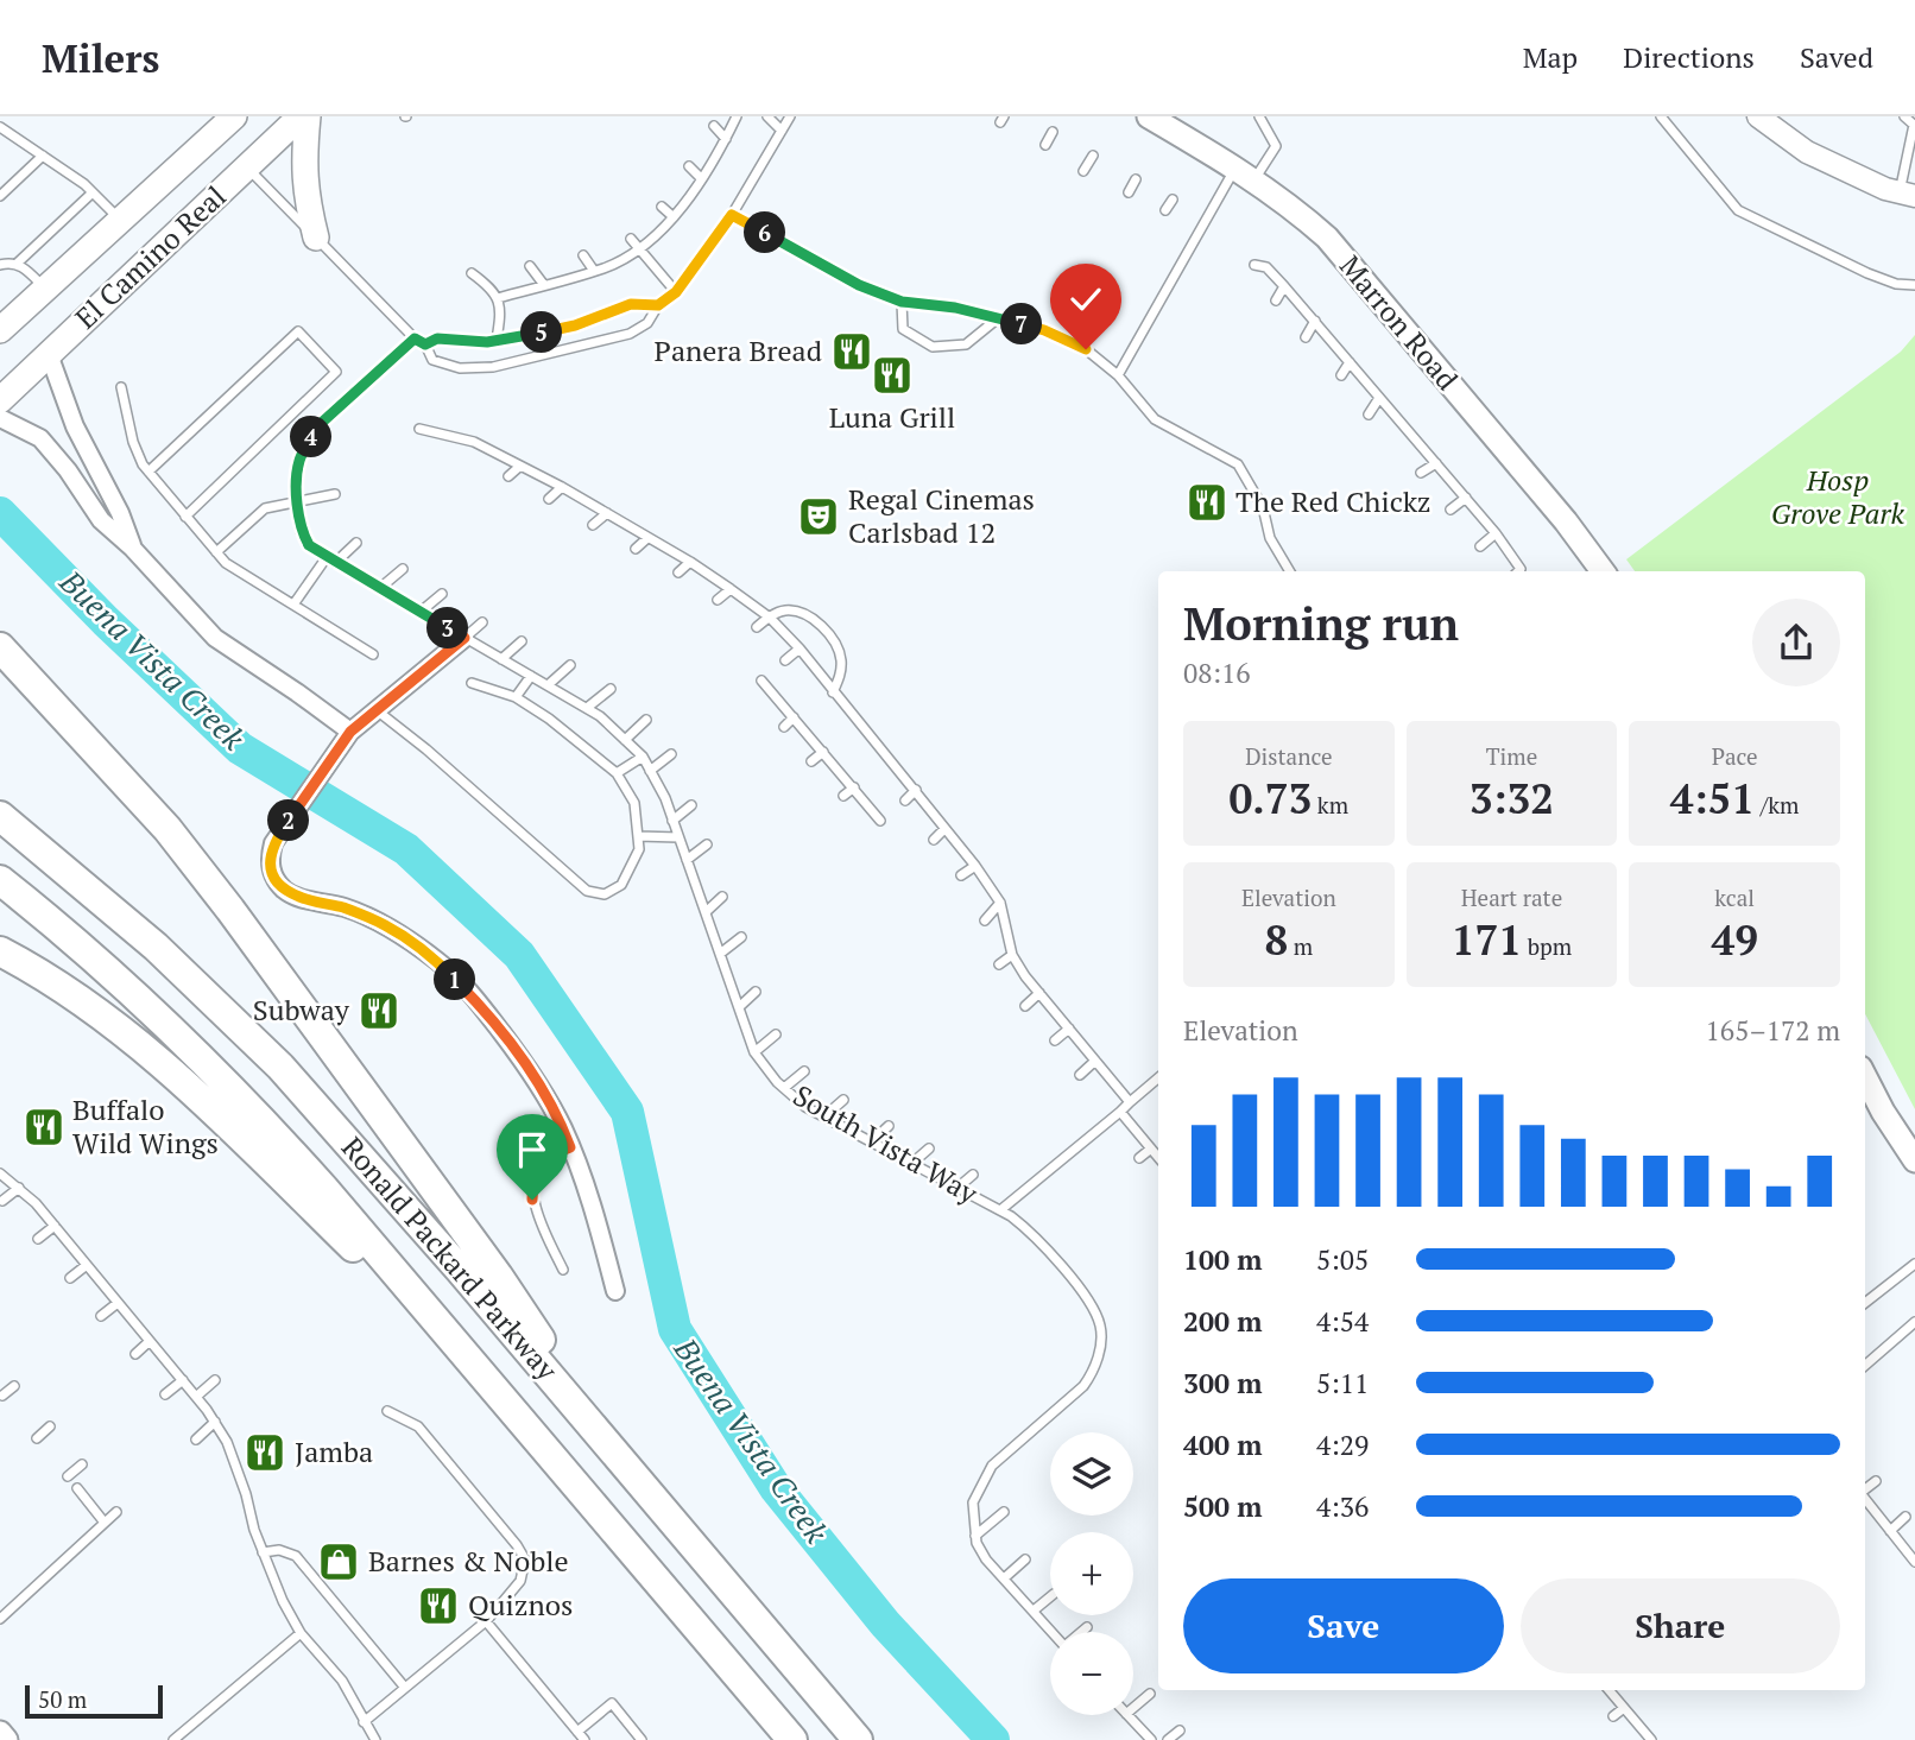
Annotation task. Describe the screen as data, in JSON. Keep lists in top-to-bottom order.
{
  "streets": {
    "highway": ["Ronald Packard Parkway"],
    "main road": ["El Camino Real", "Marron Road"],
    "lane": ["South Vista Way"]
  },
  "water": ["Buena Vista Creek"],
  "parks": ["Hosp Grove Park"],
  "places": {
    "restaurant": [
      "Panera Bread",
      "Luna Grill",
      "The Red Chickz",
      "Subway",
      "Buffalo Wild Wings",
      "Jamba",
      "Quiznos"
    ],
    "theatre": ["Regal Cinemas Carlsbad 12"],
    "shop": ["Barnes & Noble"]
  },
  "scale_bar": "50 m",
  "page": {
    "header": "Milers",
    "nav": ["Map", "Directions", "Saved"],
    "pins": [
      "6",
      "7",
      "5",
      "4",
      "3",
      "2",
      "1"
    ],
    "heading": ["Morning run", "08:16"],
    "stats": [
      ["Distance", "0.73 km"],
      ["Time", "3:32"],
      ["Pace", "4:51 /km"],
      ["Elevation", "8 m"],
      ["Heart rate", "171 bpm"],
      ["kcal", "49"]
    ],
    "chart": ["Elevation", "165–172 m"],
    "list": [
      {
        "name": "100 m",
        "note": "5:05"
      },
      {
        "name": "200 m",
        "note": "4:54"
      },
      {
        "name": "300 m",
        "note": "5:11"
      },
      {
        "name": "400 m",
        "note": "4:29"
      },
      {
        "name": "500 m",
        "note": "4:36"
      }
    ],
    "map_buttons": ["+", "−"],
    "buttons": ["Save", "Share"],
    "scale": "50 m"
  }
}
